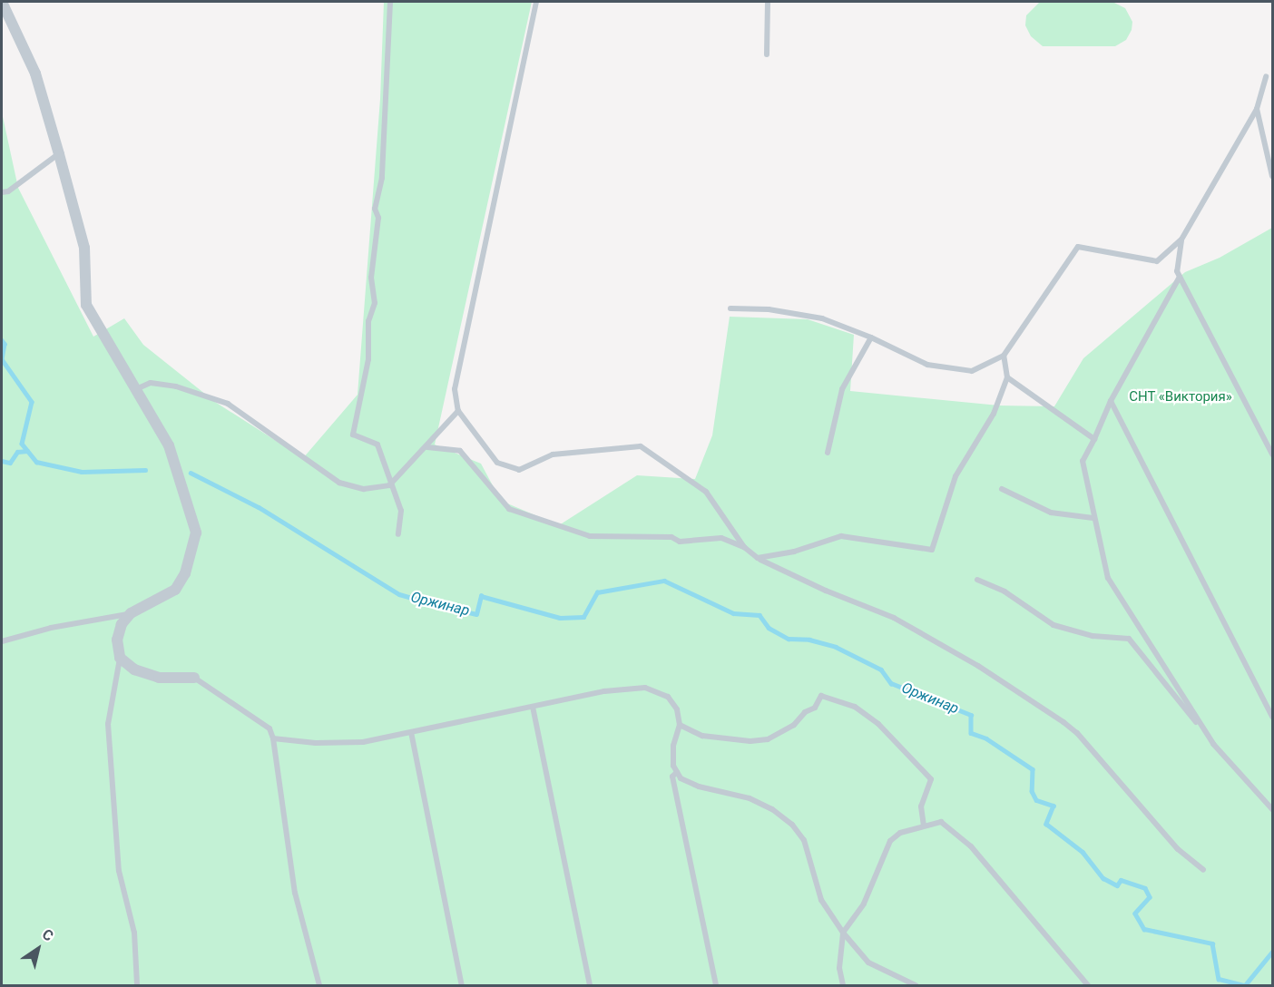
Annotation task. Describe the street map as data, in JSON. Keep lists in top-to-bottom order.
{
  "water": ["Оржинар"],
  "parks": ["СНТ «Виктория»"],
  "north": "top right"
}
